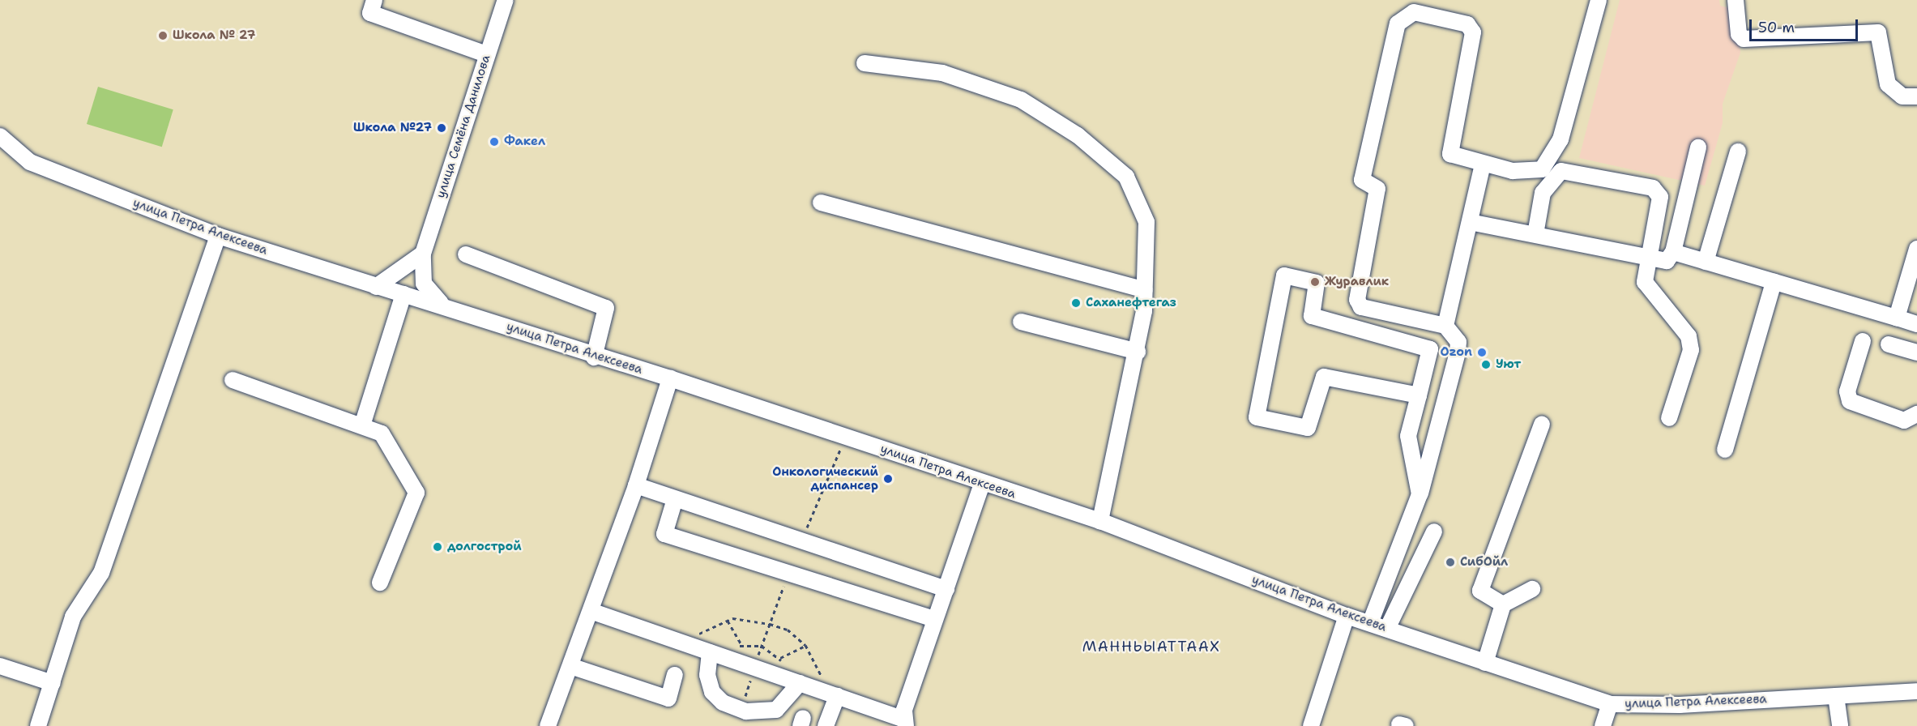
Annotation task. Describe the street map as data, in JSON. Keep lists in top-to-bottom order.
{
  "streets": {
    "street": ["улица Семёна Данилова", "улица Петра Алексеева"]
  },
  "crossings": [
    ["улица Семёна Данилова", "улица Петра Алексеева"]
  ],
  "districts": ["МАННЬЫАТТААХ"],
  "places": [
    "Школа № 27",
    "Школа №27",
    "Факел",
    "Журавлик",
    "Саханефтегаз",
    "Ozon",
    "Уют",
    "Онкологический диспансер",
    "долгострой",
    "СибОйл"
  ],
  "scale_bar": "50 m"
}
